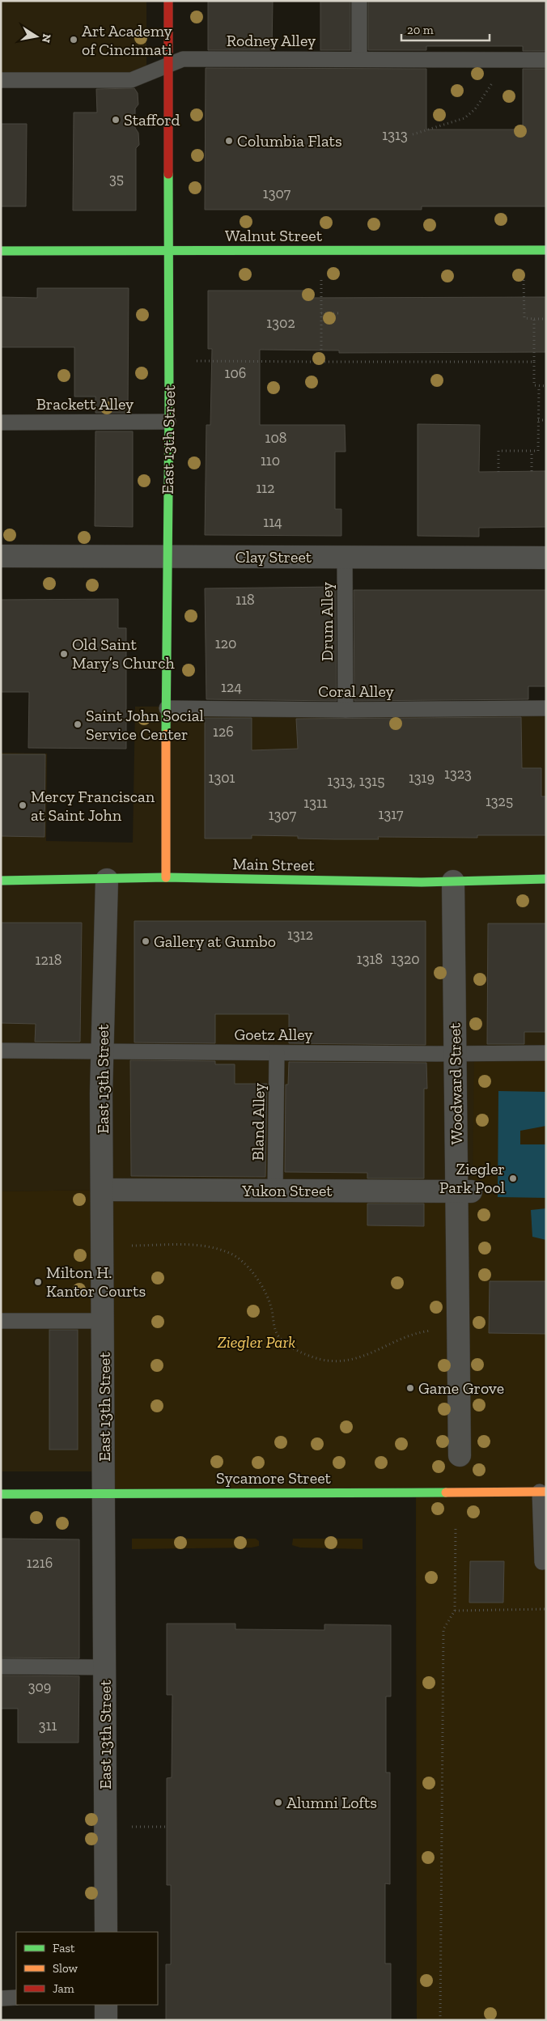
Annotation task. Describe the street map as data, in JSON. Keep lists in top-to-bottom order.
{
  "streets": {
    "street": [
      "Walnut Street",
      "East 13th Street",
      "Clay Street",
      "Main Street",
      "Woodward Street",
      "Yukon Street",
      "Sycamore Street"
    ],
    "lane": [
      "Rodney Alley",
      "Brackett Alley",
      "Drum Alley",
      "Coral Alley",
      "Goetz Alley",
      "Bland Alley"
    ]
  },
  "crossings": [
    ["Rodney Alley", "East 13th Street"],
    ["Walnut Street", "East 13th Street"],
    ["Brackett Alley", "East 13th Street"],
    ["East 13th Street", "Clay Street"],
    ["East 13th Street", "Coral Alley"],
    ["East 13th Street", "Main Street"],
    ["East 13th Street", "Goetz Alley"],
    ["East 13th Street", "Yukon Street"],
    ["East 13th Street", "Sycamore Street"],
    ["Clay Street", "Drum Alley"],
    ["Drum Alley", "Coral Alley"],
    ["Main Street", "Woodward Street"],
    ["Goetz Alley", "Woodward Street"],
    ["Goetz Alley", "Bland Alley"],
    ["Woodward Street", "Yukon Street"],
    ["Bland Alley", "Yukon Street"]
  ],
  "parks": ["Ziegler Park"],
  "places": [
    "Art Academy of Cincinnati",
    "Stafford",
    "Columbia Flats",
    "Old Saint Mary’s Church",
    "Saint John Social Service Center",
    "Mercy Franciscan at Saint John",
    "Gallery at Gumbo",
    "Ziegler Park Pool",
    "Milton H. Kantor Courts",
    "Game Grove",
    "Alumni Lofts"
  ],
  "house_numbers": [
    "1313",
    "35",
    "1307",
    "1302",
    "106",
    "108",
    "110",
    "112",
    "114",
    "118",
    "120",
    "124",
    "126",
    "1323",
    "1301",
    "1319",
    "1313, 1315",
    "1325",
    "1311",
    "1317",
    "1307",
    "1312",
    "1318",
    "1320",
    "1218",
    "1216",
    "309",
    "311"
  ],
  "legend": ["Fast", "Slow", "Jam"],
  "scale_bar": "20 m",
  "north": "right"
}
